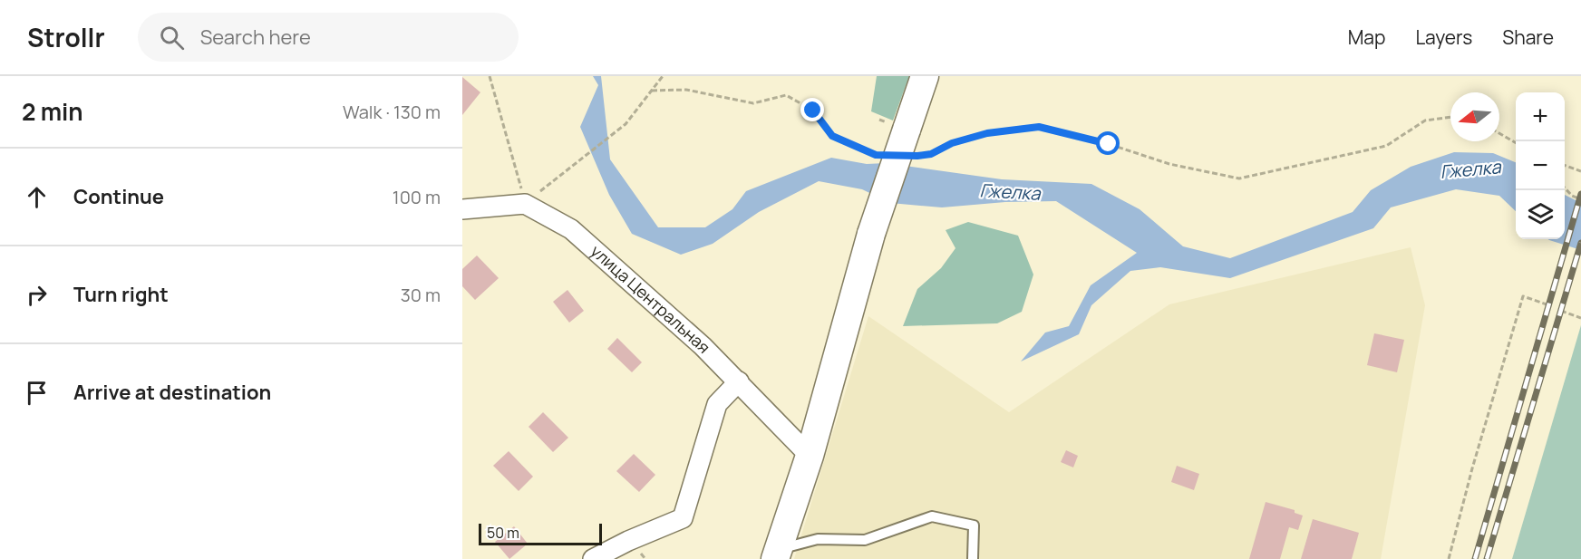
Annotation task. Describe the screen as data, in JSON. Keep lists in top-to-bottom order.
{
  "streets": {
    "street": ["улица Центральная"]
  },
  "water": ["Гжелка"],
  "scale_bar": "50 m",
  "north": "left",
  "page": {
    "header": "Strollr",
    "search": "Search here",
    "nav": ["Map", "Layers", "Share"],
    "heading": ["2 min", "Walk · 130 m"],
    "map_buttons": ["+", "−"],
    "list": [
      ["Continue", "100 m"],
      ["Turn right", "30 m"],
      "Arrive at destination"
    ],
    "scale": "50 m"
  }
}
